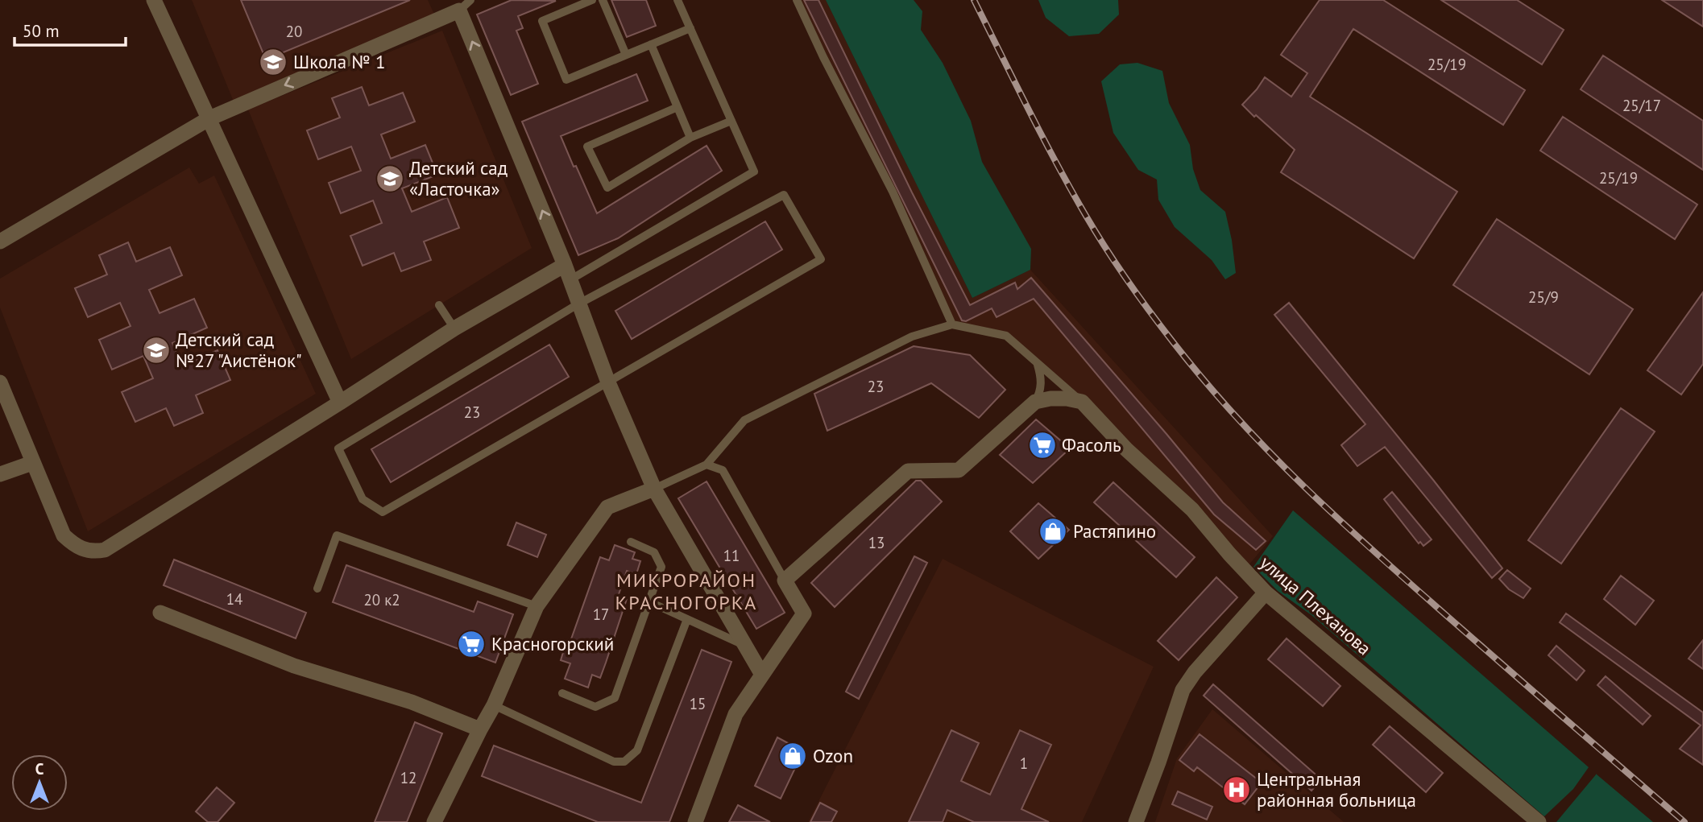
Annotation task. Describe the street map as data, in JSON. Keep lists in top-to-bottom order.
{
  "streets": {
    "street": ["улица Плеханова"]
  },
  "districts": ["МИКРОРАЙОН КРАСНОГОРКА"],
  "places": {
    "school or university": ["Школа № 1", "Детский сад «Ласточка»", "Детский сад №27 \"Аистёнок\""],
    "supermarket": ["Фасоль", "Красногорский"],
    "shop": ["Растяпино", "Ozon"],
    "hospital": ["Центральная районная больница"]
  },
  "house_numbers": [
    "20",
    "25/19",
    "25/17",
    "25/19",
    "25/9",
    "23",
    "23",
    "13",
    "11",
    "14",
    "20 к2",
    "17",
    "15",
    "1",
    "12"
  ],
  "scale_bar": "50 m",
  "north": "top"
}
